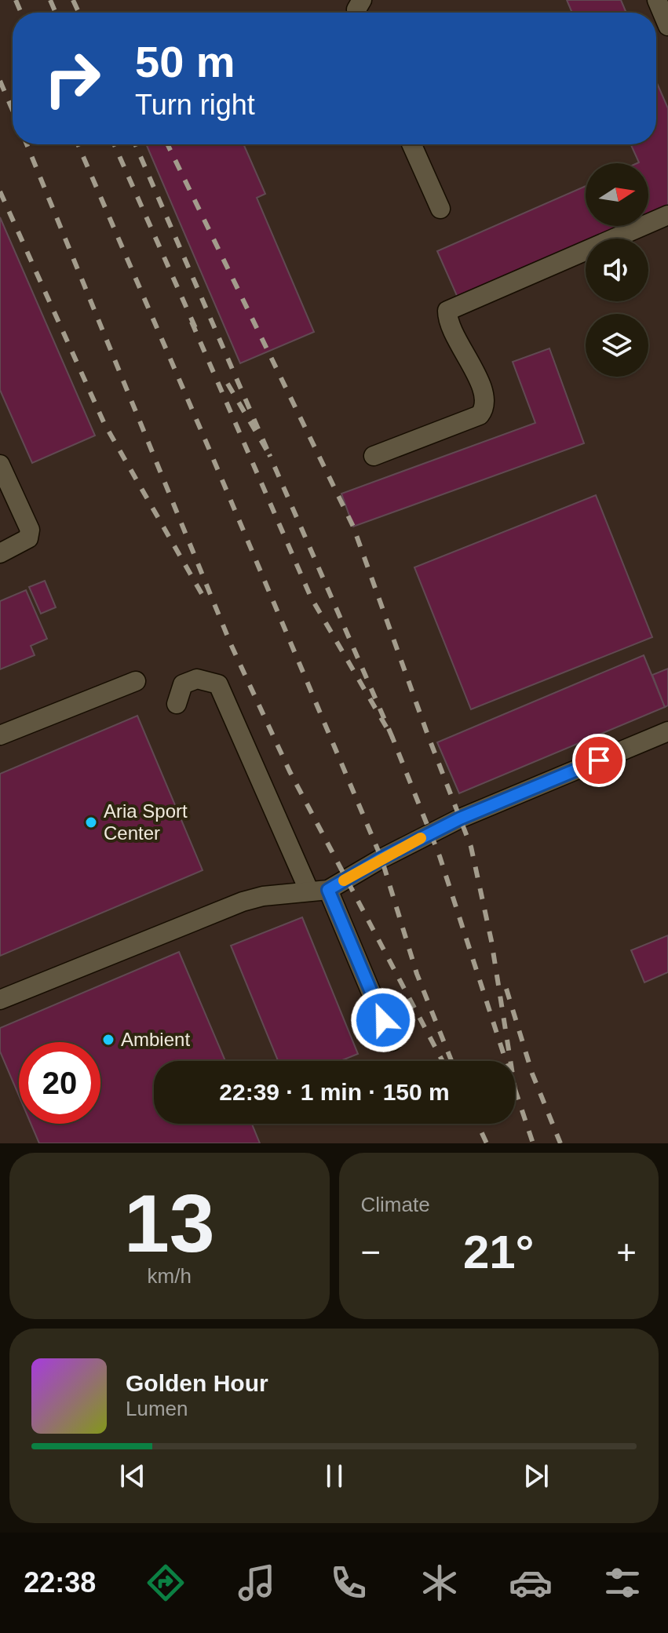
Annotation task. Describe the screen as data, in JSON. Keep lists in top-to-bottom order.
{
  "places": ["Aria Sport Center", "Ambient"],
  "north": "right",
  "page": {
    "turn": ["50 m", "Turn right"],
    "limit": "20",
    "trip": "22:39 · 1 min · 150 m",
    "tile": [
      ["13", "km/h"],
      "Climate"
    ],
    "heat": ["−", "21°", "+"],
    "song": ["Golden Hour", "Lumen"],
    "tabs": "22:38"
  }
}
